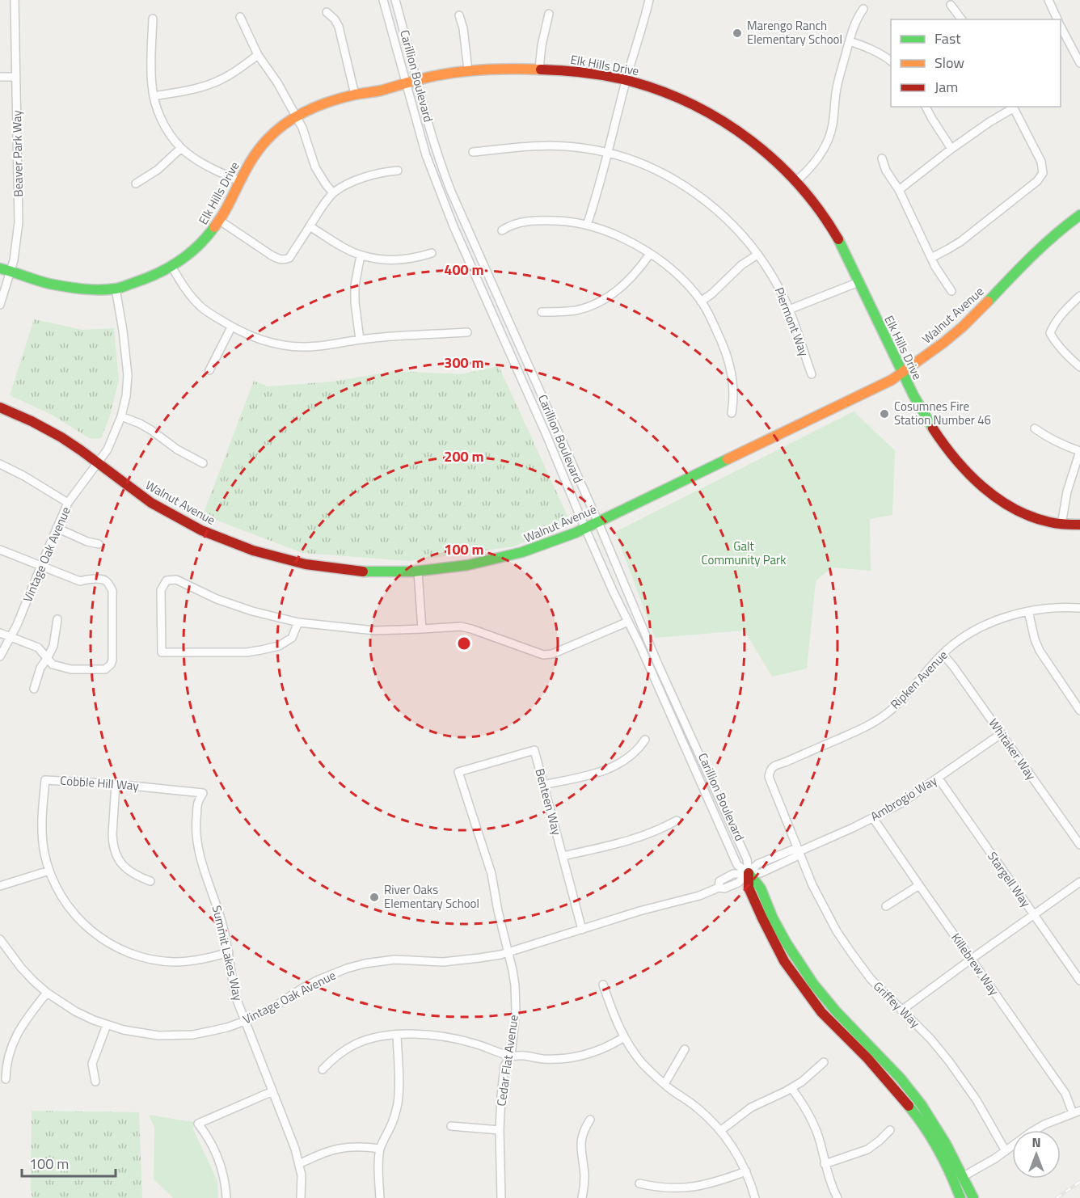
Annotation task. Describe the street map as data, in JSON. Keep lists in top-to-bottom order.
{
  "streets": {
    "street": [
      "Elk Hills Drive",
      "Carillion Boulevard",
      "Beaver Park Way",
      "Walnut Avenue",
      "Piermont Way",
      "Vintage Oak Avenue",
      "Ripken Avenue",
      "Whitaker Way",
      "Cobble Hill Way",
      "Ambrogio Way",
      "Benteen Way",
      "Stargell Way",
      "Summit Lakes Way",
      "Killebrew Way",
      "Griffey Way",
      "Cedar Flat Avenue"
    ]
  },
  "crossings": [
    ["Elk Hills Drive", "Carillion Boulevard"],
    ["Elk Hills Drive", "Beaver Park Way"],
    ["Elk Hills Drive", "Walnut Avenue"],
    ["Elk Hills Drive", "Vintage Oak Avenue"],
    ["Carillion Boulevard", "Walnut Avenue"],
    ["Carillion Boulevard", "Vintage Oak Avenue"],
    ["Carillion Boulevard", "Ambrogio Way"],
    ["Walnut Avenue", "Vintage Oak Avenue"],
    ["Vintage Oak Avenue", "Ambrogio Way"],
    ["Vintage Oak Avenue", "Benteen Way"],
    ["Vintage Oak Avenue", "Summit Lakes Way"],
    ["Vintage Oak Avenue", "Cedar Flat Avenue"],
    ["Ripken Avenue", "Whitaker Way"],
    ["Ripken Avenue", "Ambrogio Way"],
    ["Ripken Avenue", "Griffey Way"],
    ["Whitaker Way", "Ambrogio Way"],
    ["Cobble Hill Way", "Summit Lakes Way"],
    ["Ambrogio Way", "Stargell Way"],
    ["Ambrogio Way", "Killebrew Way"],
    ["Ambrogio Way", "Griffey Way"],
    ["Benteen Way", "Cedar Flat Avenue"]
  ],
  "parks": ["Galt Community Park"],
  "places": ["Marengo Ranch Elementary School", "Cosumnes Fire Station Number 46", "River Oaks Elementary School"],
  "legend": ["Fast", "Slow", "Jam"],
  "scale_bar": "100 m",
  "north": "top",
  "rings": [
    "400 m",
    "300 m",
    "200 m",
    "100 m"
  ]
}
